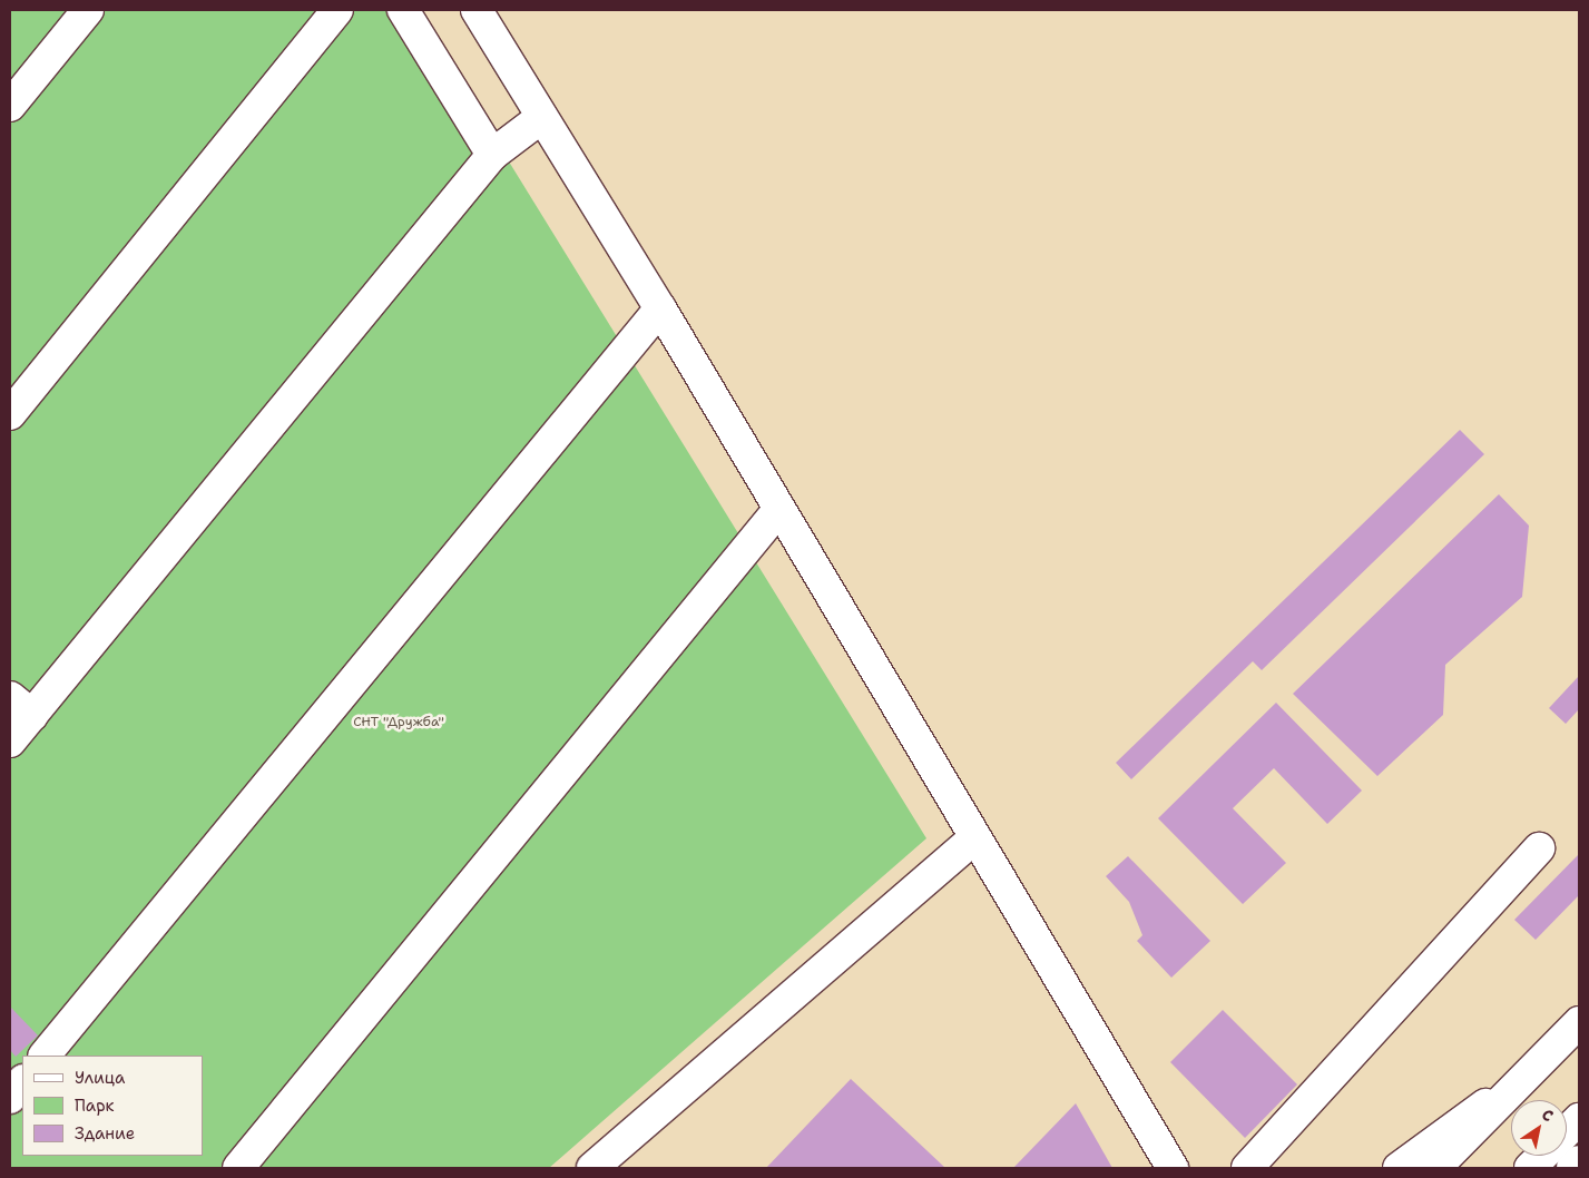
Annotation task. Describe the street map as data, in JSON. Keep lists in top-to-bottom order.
{
  "parks": ["СНТ \"Дружба\""],
  "legend": ["Улица", "Парк", "Здание"],
  "north": "top right"
}
